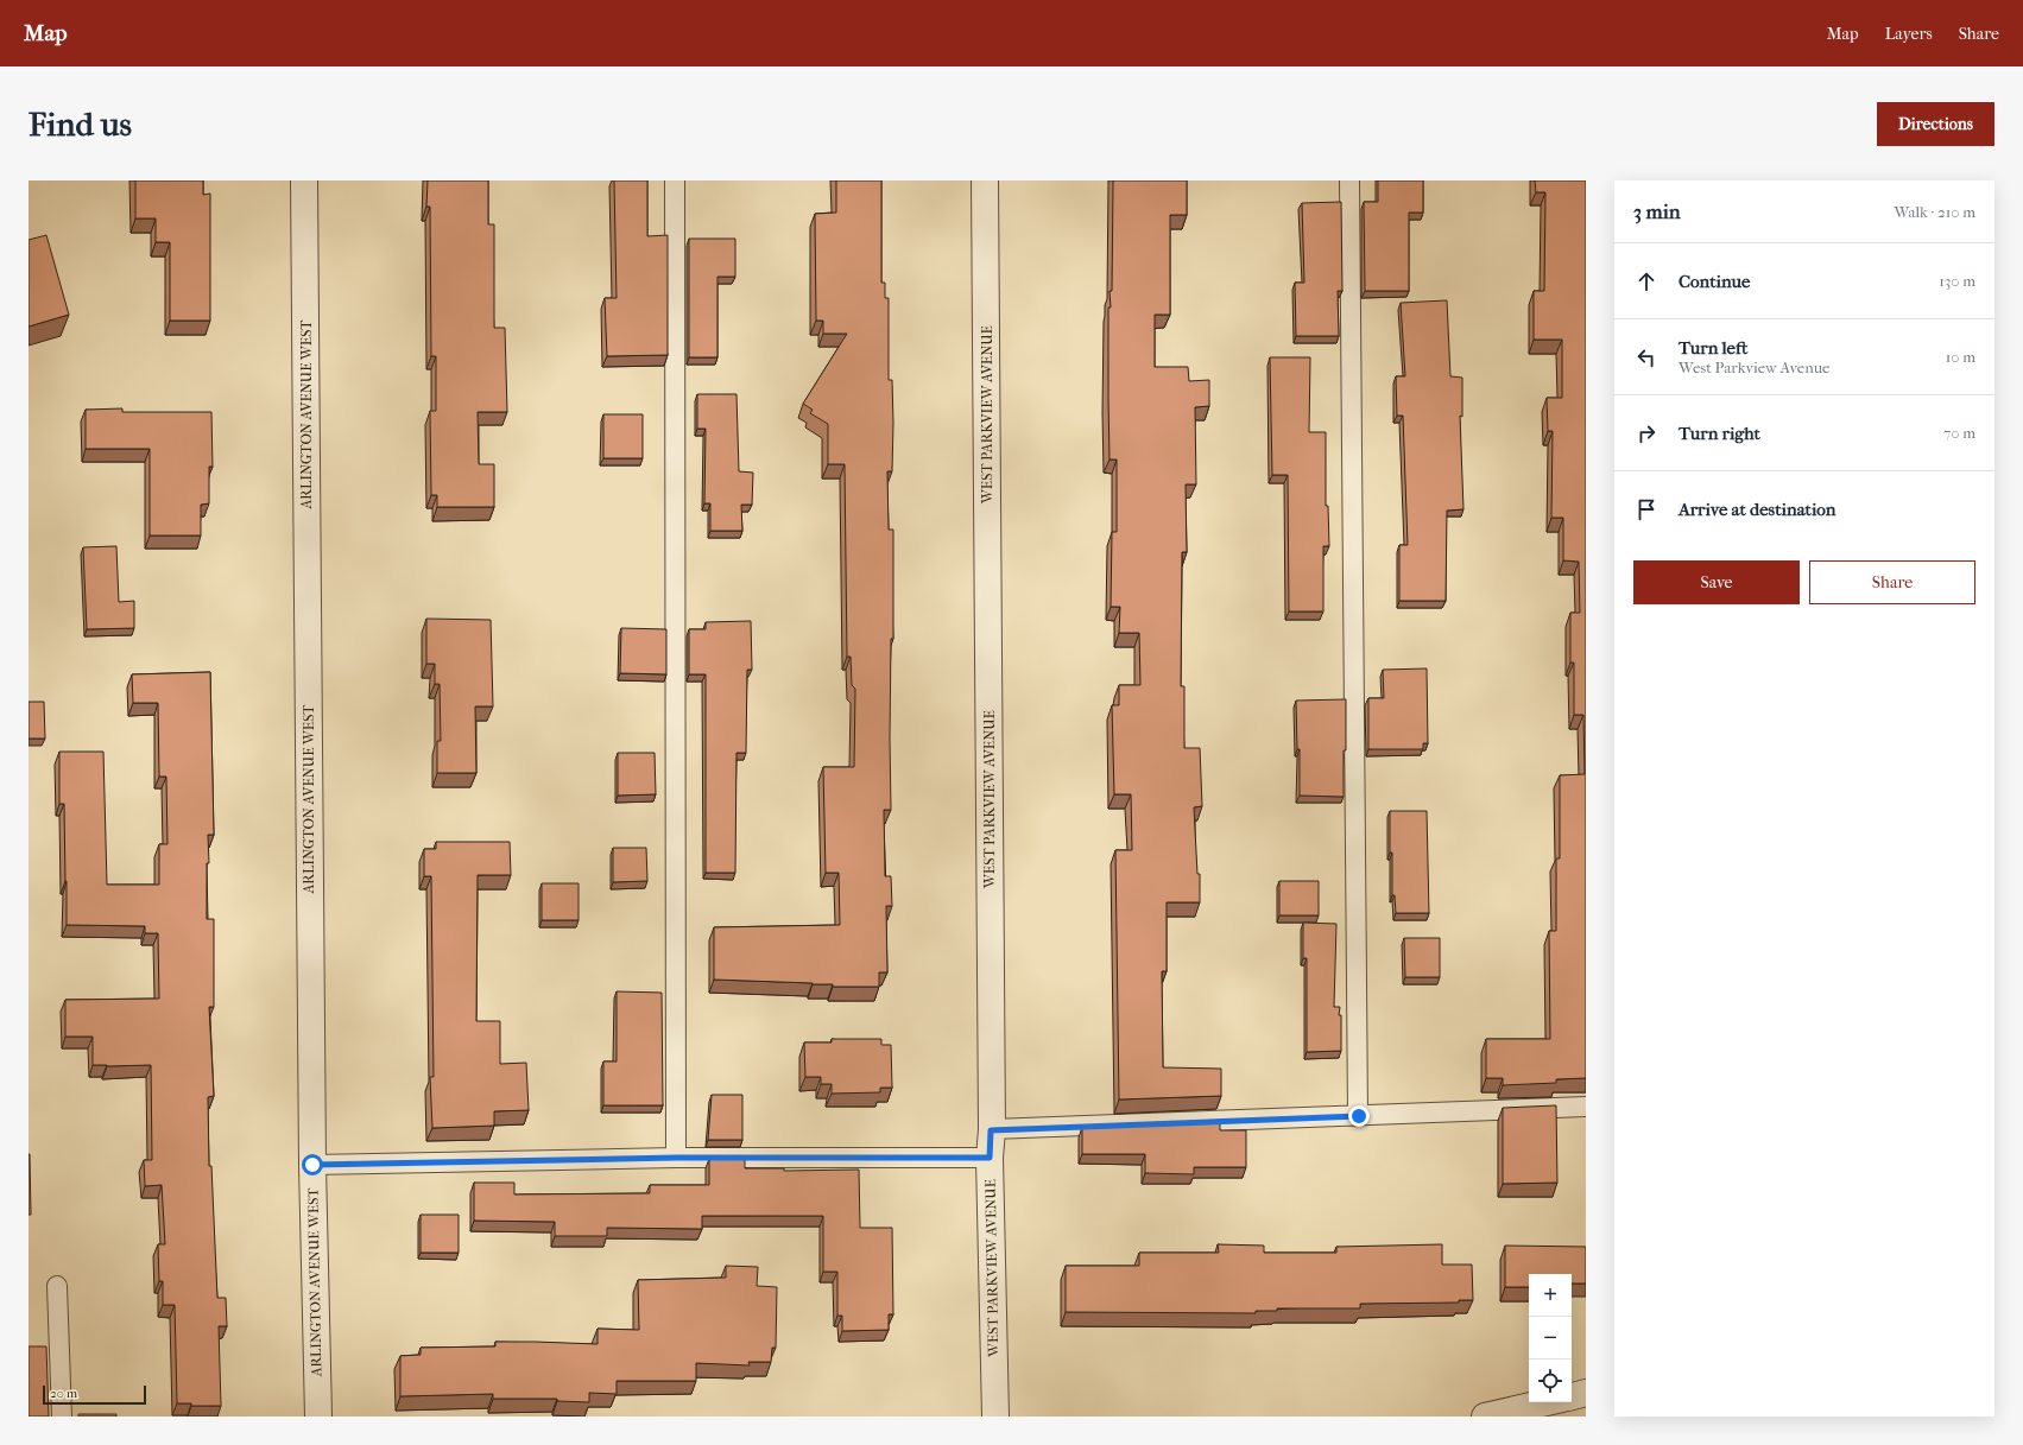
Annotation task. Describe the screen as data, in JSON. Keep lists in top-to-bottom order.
{
  "streets": {
    "street": ["ARLINGTON AVENUE WEST", "WEST PARKVIEW AVENUE"]
  },
  "scale_bar": "20 m",
  "page": {
    "header": "Map",
    "nav": ["Map", "Layers", "Share"],
    "buttons": [
      "Directions",
      ["Save", "Share"]
    ],
    "title": "Find us",
    "heading": ["3 min", "Walk · 210 m"],
    "list": [
      ["Continue", "130 m"],
      ["Turn left", "West Parkview Avenue", "10 m"],
      ["Turn right", "70 m"],
      "Arrive at destination"
    ],
    "map_buttons": ["+", "−"],
    "scale": "20 m"
  }
}
